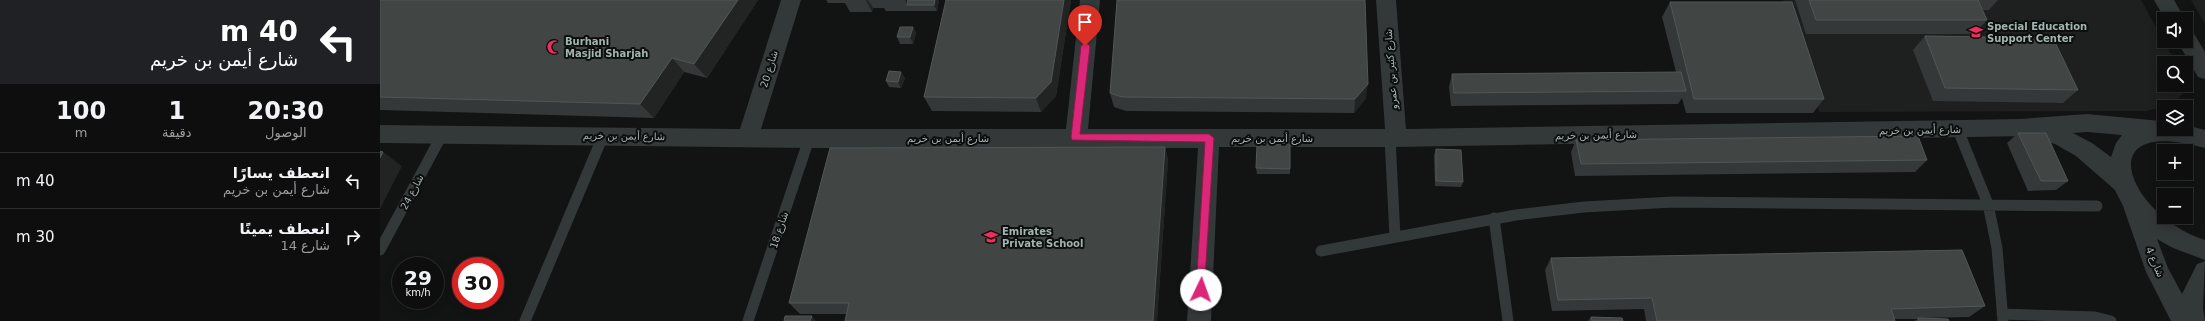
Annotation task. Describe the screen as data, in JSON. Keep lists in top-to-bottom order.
{
  "streets": {
    "street": [
      "شارع 20",
      "شارع كثير بن عمرو",
      "شارع أيمن بن خريم",
      "شارع 4"
    ],
    "lane": ["شارع 24", "شارع 18"]
  },
  "crossings": [
    ["شارع 20", "شارع أيمن بن خريم"],
    ["شارع كثير بن عمرو", "شارع أيمن بن خريم"],
    ["شارع أيمن بن خريم", "شارع 24"],
    ["شارع أيمن بن خريم", "شارع 18"],
    ["شارع أيمن بن خريم", "شارع 4"]
  ],
  "places": {
    "school or university": ["Special Education Support Center", "Emirates Private School"],
    "mosque": ["Burhani Masjid Sharjah"]
  },
  "page": {
    "turn": ["40 m", "شارع أيمن بن خريم"],
    "map_buttons": ["+", "−"],
    "eta": [
      "20:30",
      "الوصول",
      "1",
      "دقيقة",
      "100",
      "m"
    ],
    "list": [
      {
        "name": "انعطف يسارًا",
        "note": "شارع أيمن بن خريم",
        "value": "40 m"
      },
      {
        "name": "انعطف يمينًا",
        "note": "شارع 14",
        "value": "30 m"
      }
    ],
    "speed": "29 km/h",
    "limit": "30"
  }
}
